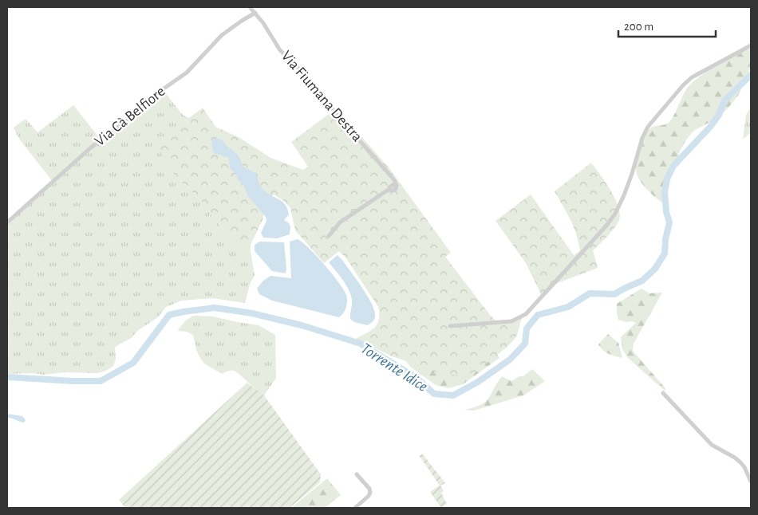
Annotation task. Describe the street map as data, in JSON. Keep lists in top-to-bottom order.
{
  "streets": {
    "street": ["Via Fiumana Destra", "Via Cà Belfiore"]
  },
  "crossings": [
    ["Via Fiumana Destra", "Via Cà Belfiore"]
  ],
  "water": ["Torrente Idice"],
  "scale_bar": "200 m"
}
